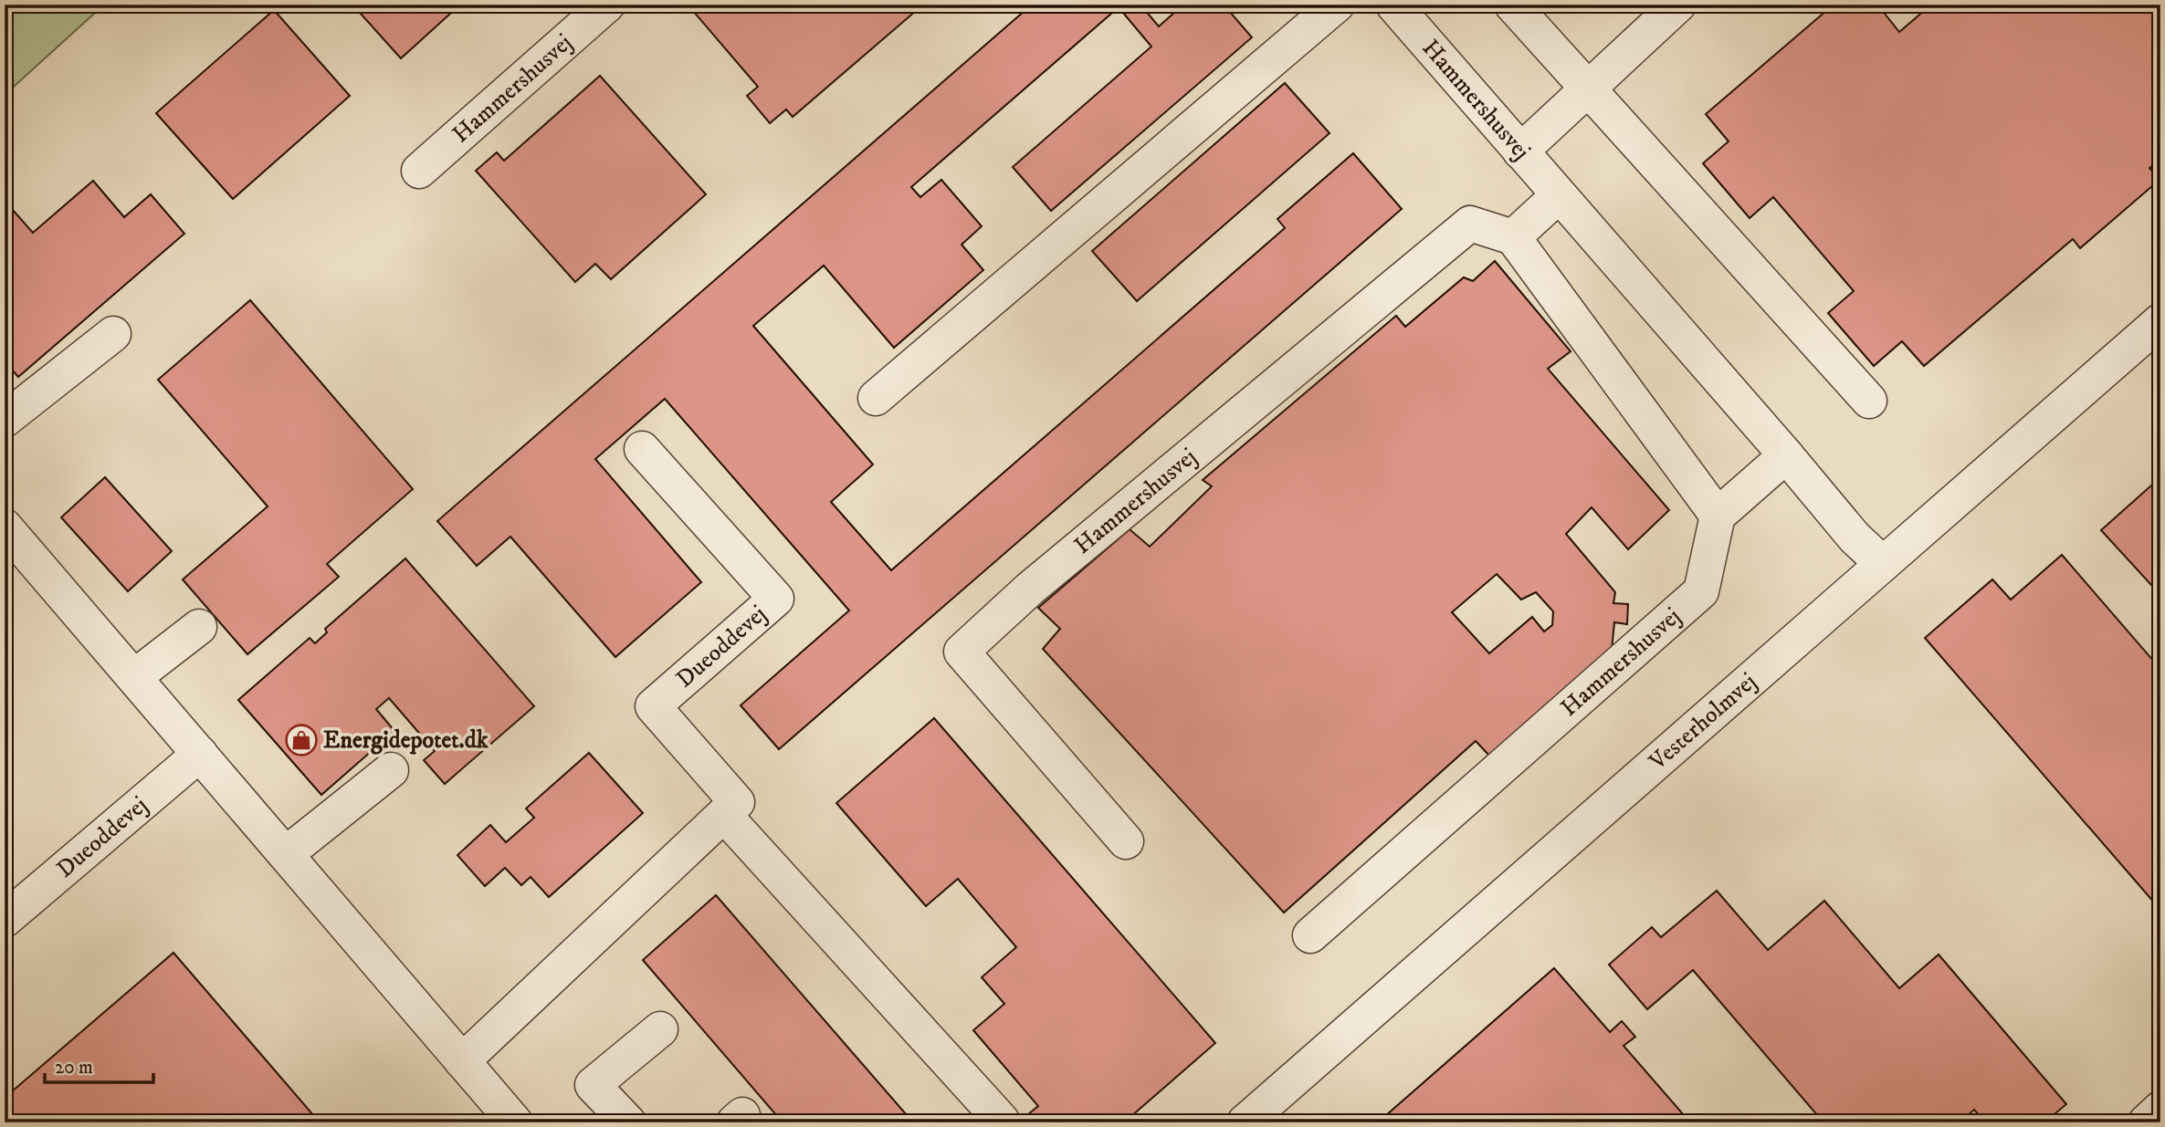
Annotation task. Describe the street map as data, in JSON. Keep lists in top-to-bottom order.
{
  "streets": {
    "street": ["Hammershusvej", "Dueoddevej", "Vesterholmvej"]
  },
  "crossings": [
    ["Hammershusvej", "Vesterholmvej"]
  ],
  "places": {
    "shop": ["Energidepotet.dk"]
  },
  "scale_bar": "20 m"
}
